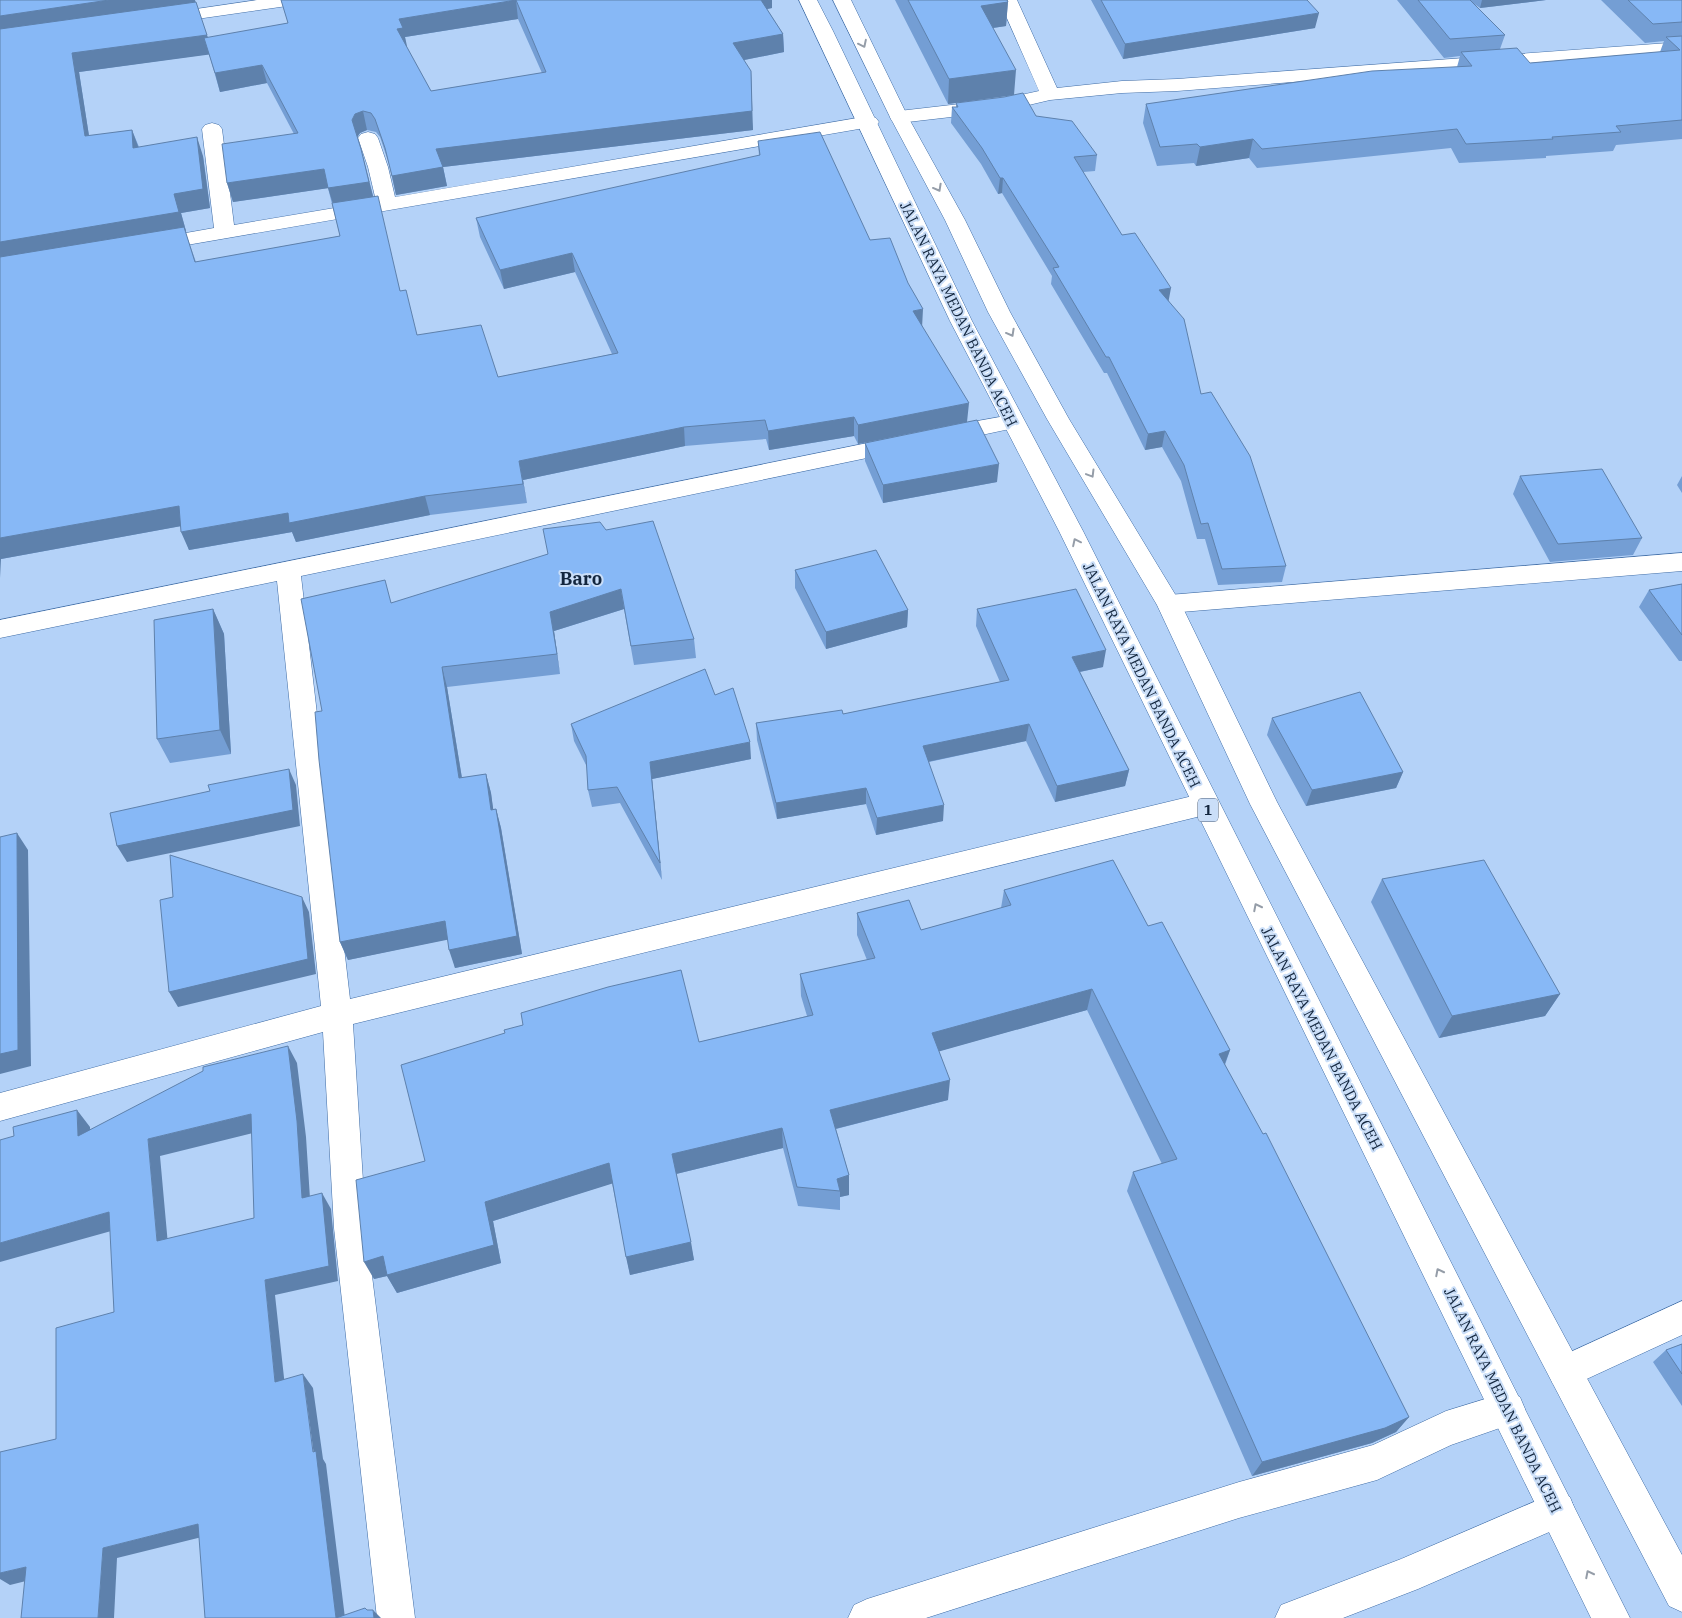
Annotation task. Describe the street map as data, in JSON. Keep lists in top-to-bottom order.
{
  "streets": {
    "main road": ["JALAN RAYA MEDAN BANDA ACEH", "1"]
  },
  "districts": ["Baro"]
}
